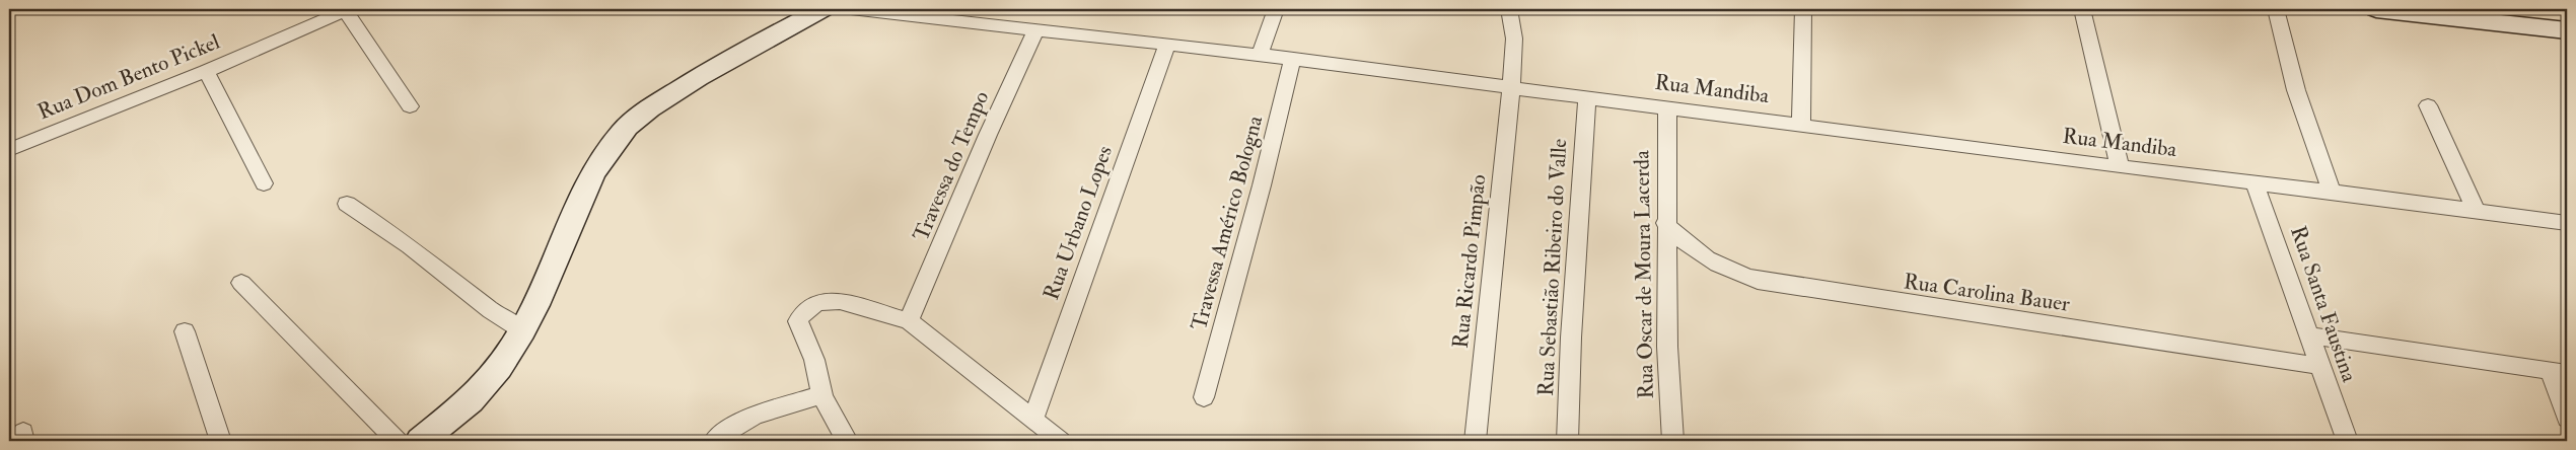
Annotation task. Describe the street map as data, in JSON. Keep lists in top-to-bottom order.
{
  "streets": {
    "street": [
      "Rua Dom Bento Pickel",
      "Rua Mandiba",
      "Travessa do Tempo",
      "Rua Urbano Lopes",
      "Travessa Américo Bologna",
      "Rua Ricardo Pimpão",
      "Rua Sebastião Ribeiro do Valle",
      "Rua Oscar de Moura Lacerda",
      "Rua Carolina Bauer",
      "Rua Santa Faustina"
    ]
  },
  "crossings": [
    ["Rua Mandiba", "Travessa do Tempo"],
    ["Rua Mandiba", "Rua Urbano Lopes"],
    ["Rua Mandiba", "Travessa Américo Bologna"],
    ["Rua Mandiba", "Rua Ricardo Pimpão"],
    ["Rua Mandiba", "Rua Sebastião Ribeiro do Valle"],
    ["Rua Mandiba", "Rua Oscar de Moura Lacerda"],
    ["Rua Mandiba", "Rua Santa Faustina"],
    ["Rua Oscar de Moura Lacerda", "Rua Carolina Bauer"],
    ["Rua Carolina Bauer", "Rua Santa Faustina"]
  ]
}
